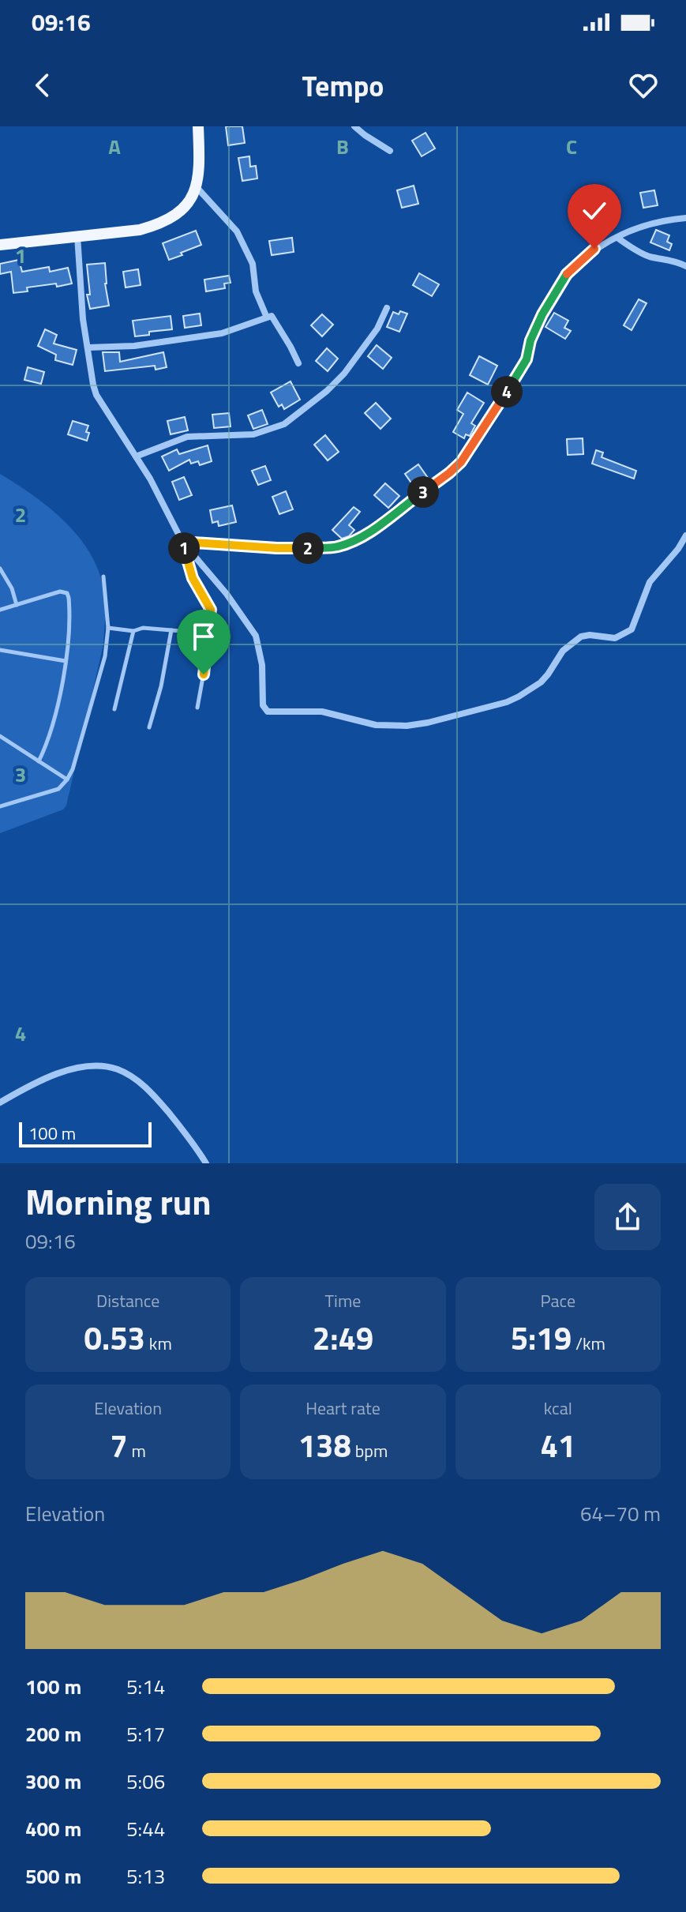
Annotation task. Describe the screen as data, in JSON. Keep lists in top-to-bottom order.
{
  "scale_bar": "100 m",
  "page": {
    "status": "09:16",
    "header": "Tempo",
    "pins": [
      "4",
      "3",
      "1",
      "2"
    ],
    "scale": "100 m",
    "heading": ["Morning run", "09:16"],
    "stats": [
      ["Distance", "0.53 km"],
      ["Time", "2:49"],
      ["Pace", "5:19 /km"],
      ["Elevation", "7 m"],
      ["Heart rate", "138 bpm"],
      ["kcal", "41"]
    ],
    "chart": ["Elevation", "64–70 m"],
    "list": [
      {
        "name": "100 m",
        "note": "5:14"
      },
      {
        "name": "200 m",
        "note": "5:17"
      },
      {
        "name": "300 m",
        "note": "5:06"
      },
      {
        "name": "400 m",
        "note": "5:44"
      },
      {
        "name": "500 m",
        "note": "5:13"
      }
    ]
  },
  "grid": {
    "columns": ["A", "B", "C"],
    "rows": [
      "1",
      "2",
      "3",
      "4"
    ]
  }
}
